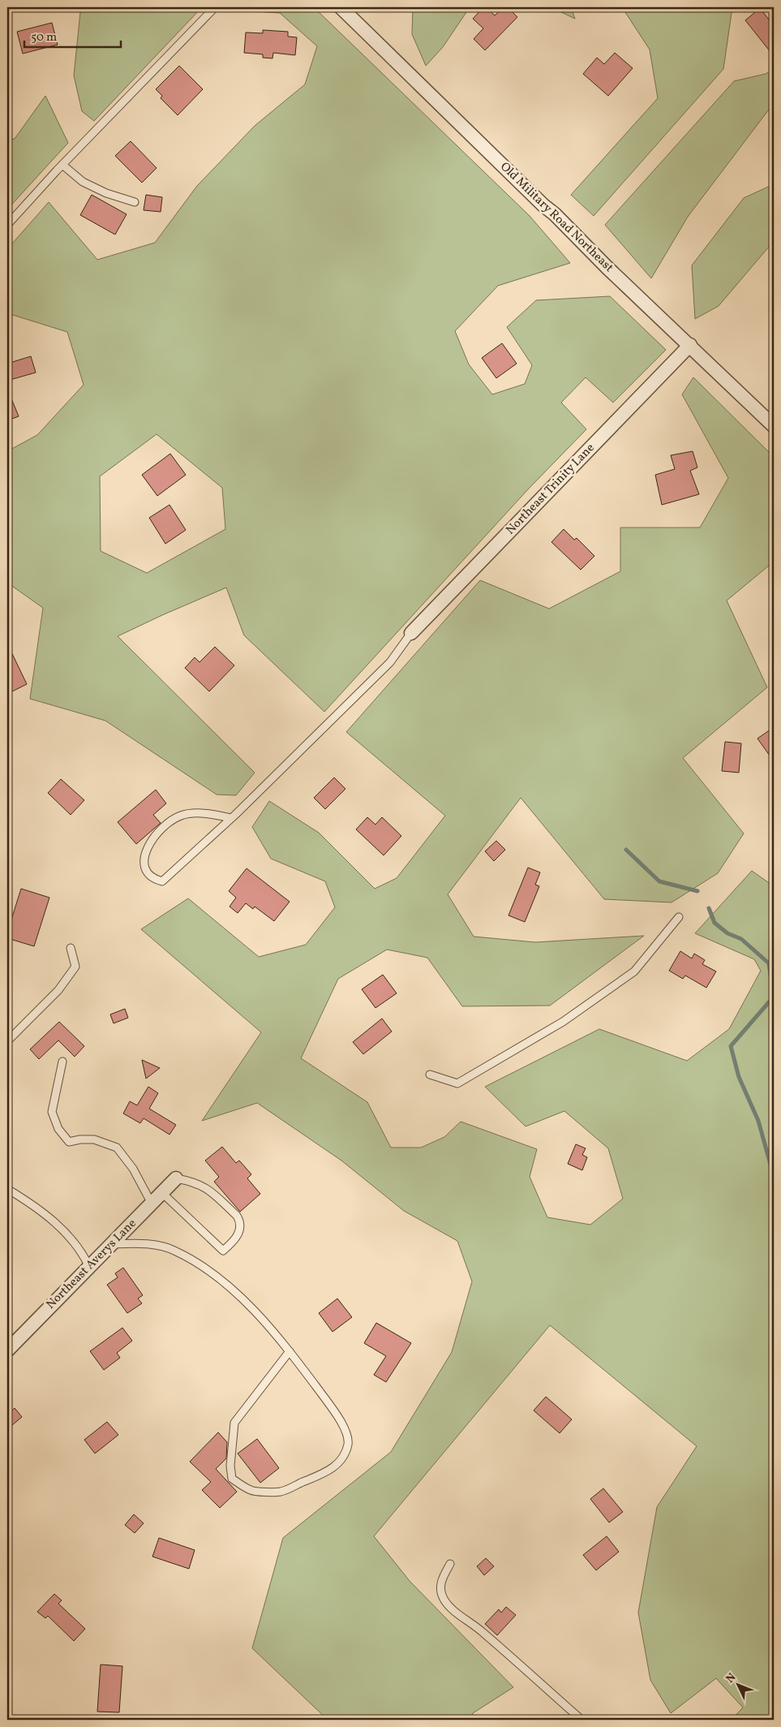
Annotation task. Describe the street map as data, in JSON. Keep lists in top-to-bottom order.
{
  "streets": {
    "street": ["Old Military Road Northeast", "Northeast Trinity Lane", "Northeast Averys Lane"]
  },
  "crossings": [
    ["Old Military Road Northeast", "Northeast Trinity Lane"]
  ],
  "scale_bar": "50 m",
  "north": "top left"
}
